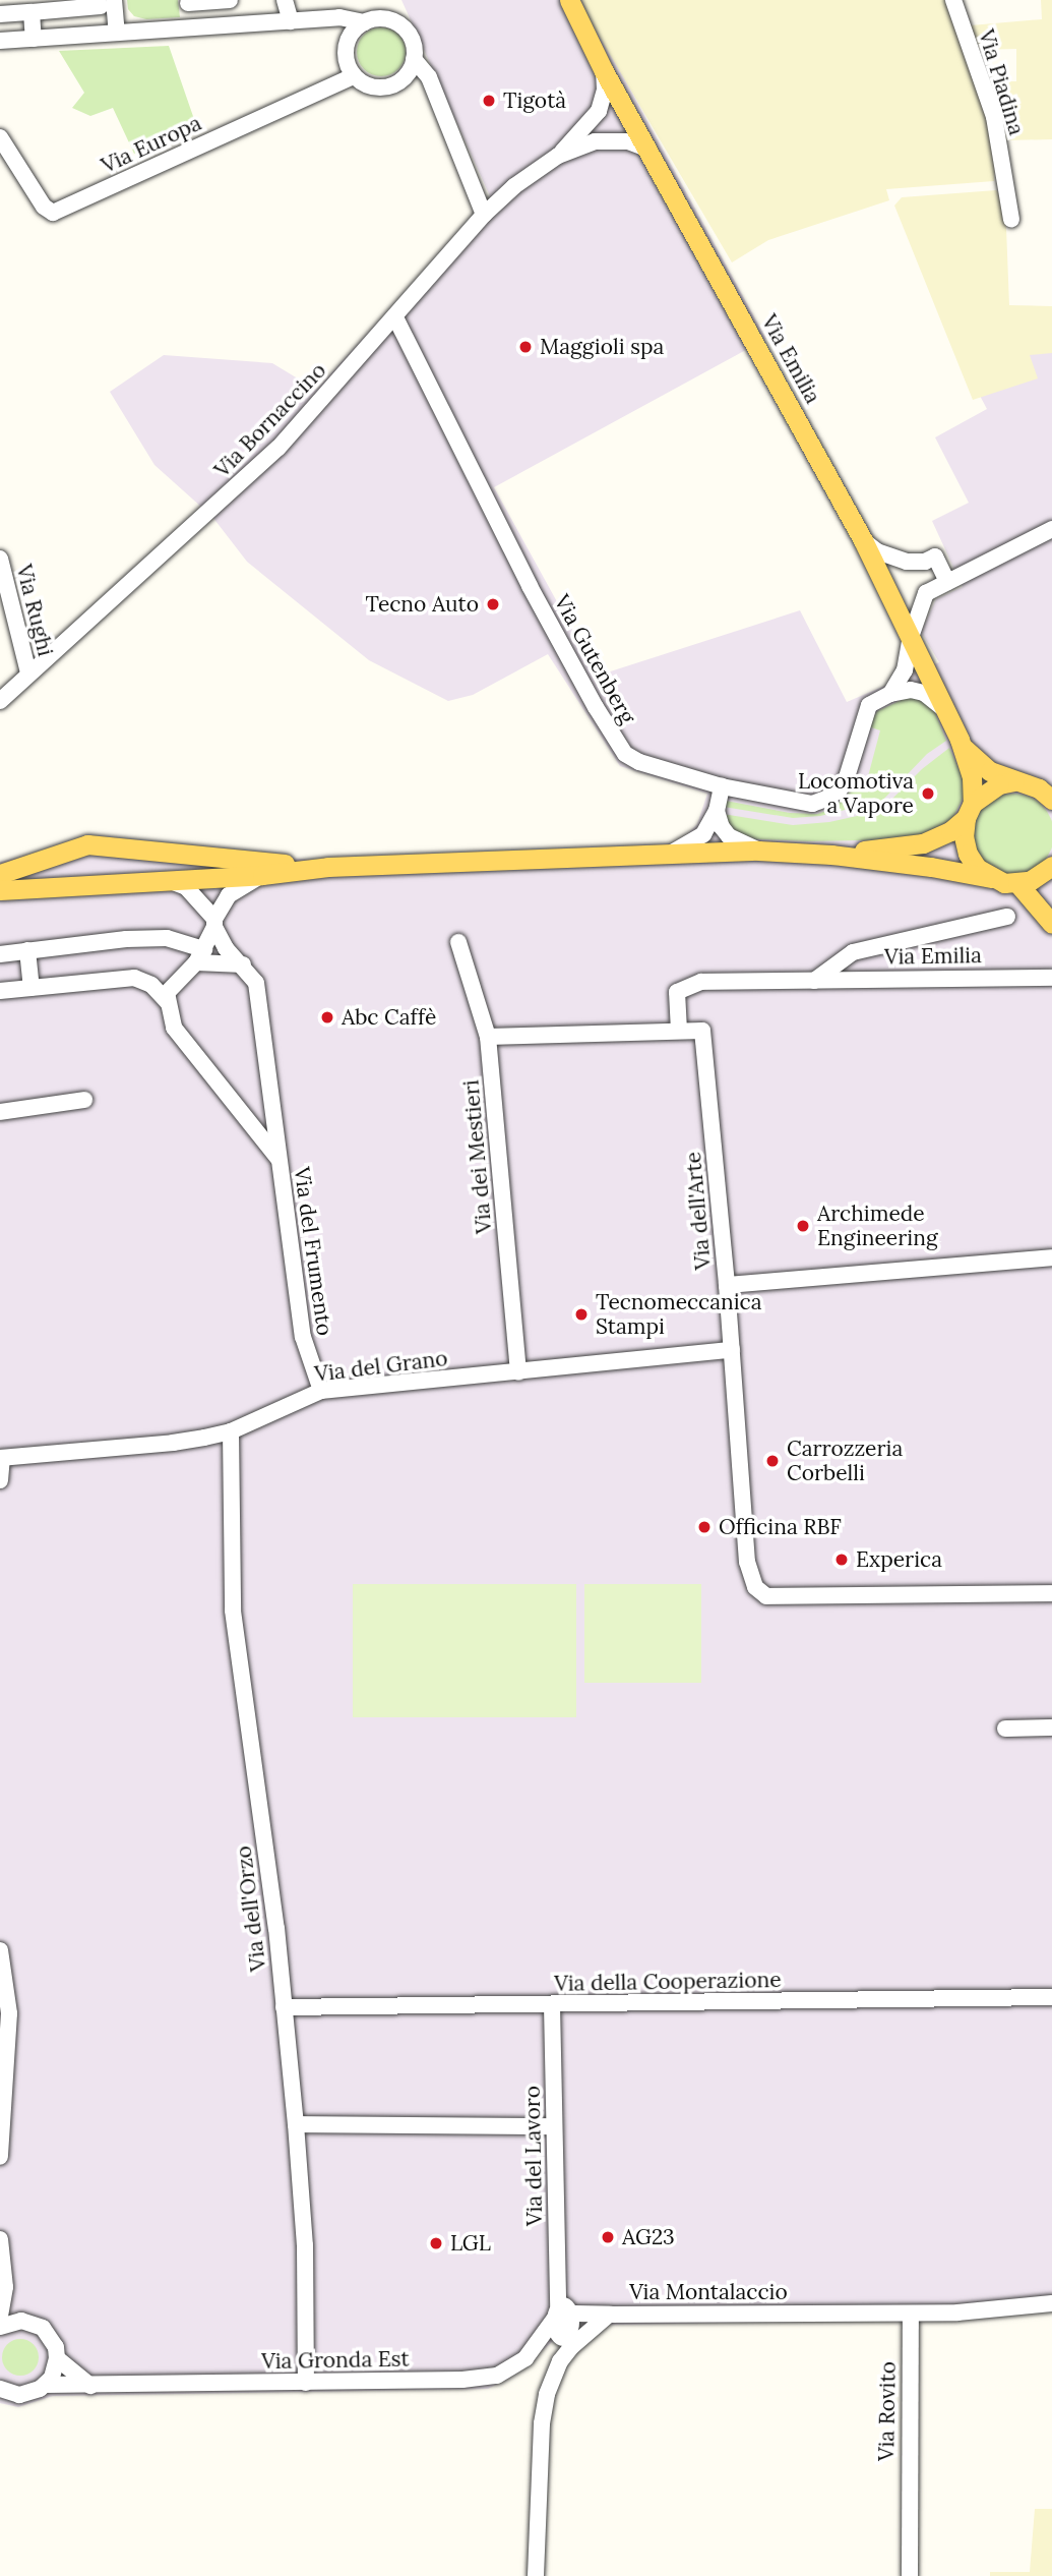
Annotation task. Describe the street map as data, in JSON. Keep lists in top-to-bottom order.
{
  "streets": {
    "main road": ["Via Emilia"],
    "street": [
      "Via Piadina",
      "Via Europa",
      "Via Bornaccino",
      "Via Rughi",
      "Via Gutenberg",
      "Via dei Mestieri",
      "Via dell'Arte",
      "Via del Frumento",
      "Via del Grano",
      "Via dell'Orzo",
      "Via della Cooperazione",
      "Via del Lavoro",
      "Via Montalaccio",
      "Via Gronda Est",
      "Via Rovito"
    ]
  },
  "crossings": [
    ["Via Emilia", "Via Bornaccino"],
    ["Via Emilia", "Via Gutenberg"],
    ["Via Emilia", "Via dell'Arte"],
    ["Via Bornaccino", "Via Rughi"],
    ["Via Bornaccino", "Via Gutenberg"],
    ["Via dei Mestieri", "Via dell'Arte"],
    ["Via dei Mestieri", "Via del Grano"],
    ["Via dell'Arte", "Via del Grano"],
    ["Via del Frumento", "Via del Grano"],
    ["Via del Grano", "Via dell'Orzo"],
    ["Via dell'Orzo", "Via della Cooperazione"],
    ["Via dell'Orzo", "Via Gronda Est"],
    ["Via della Cooperazione", "Via del Lavoro"],
    ["Via del Lavoro", "Via Gronda Est"],
    ["Via Montalaccio", "Via Rovito"]
  ],
  "places": [
    "Tigotà",
    "Maggioli spa",
    "Tecno Auto",
    "Locomotiva a Vapore",
    "Abc Caffè",
    "Archimede Engineering",
    "Tecnomeccanica Stampi",
    "Carrozzeria Corbelli",
    "Officina RBF",
    "Experica",
    "AG23",
    "LGL"
  ]
}
